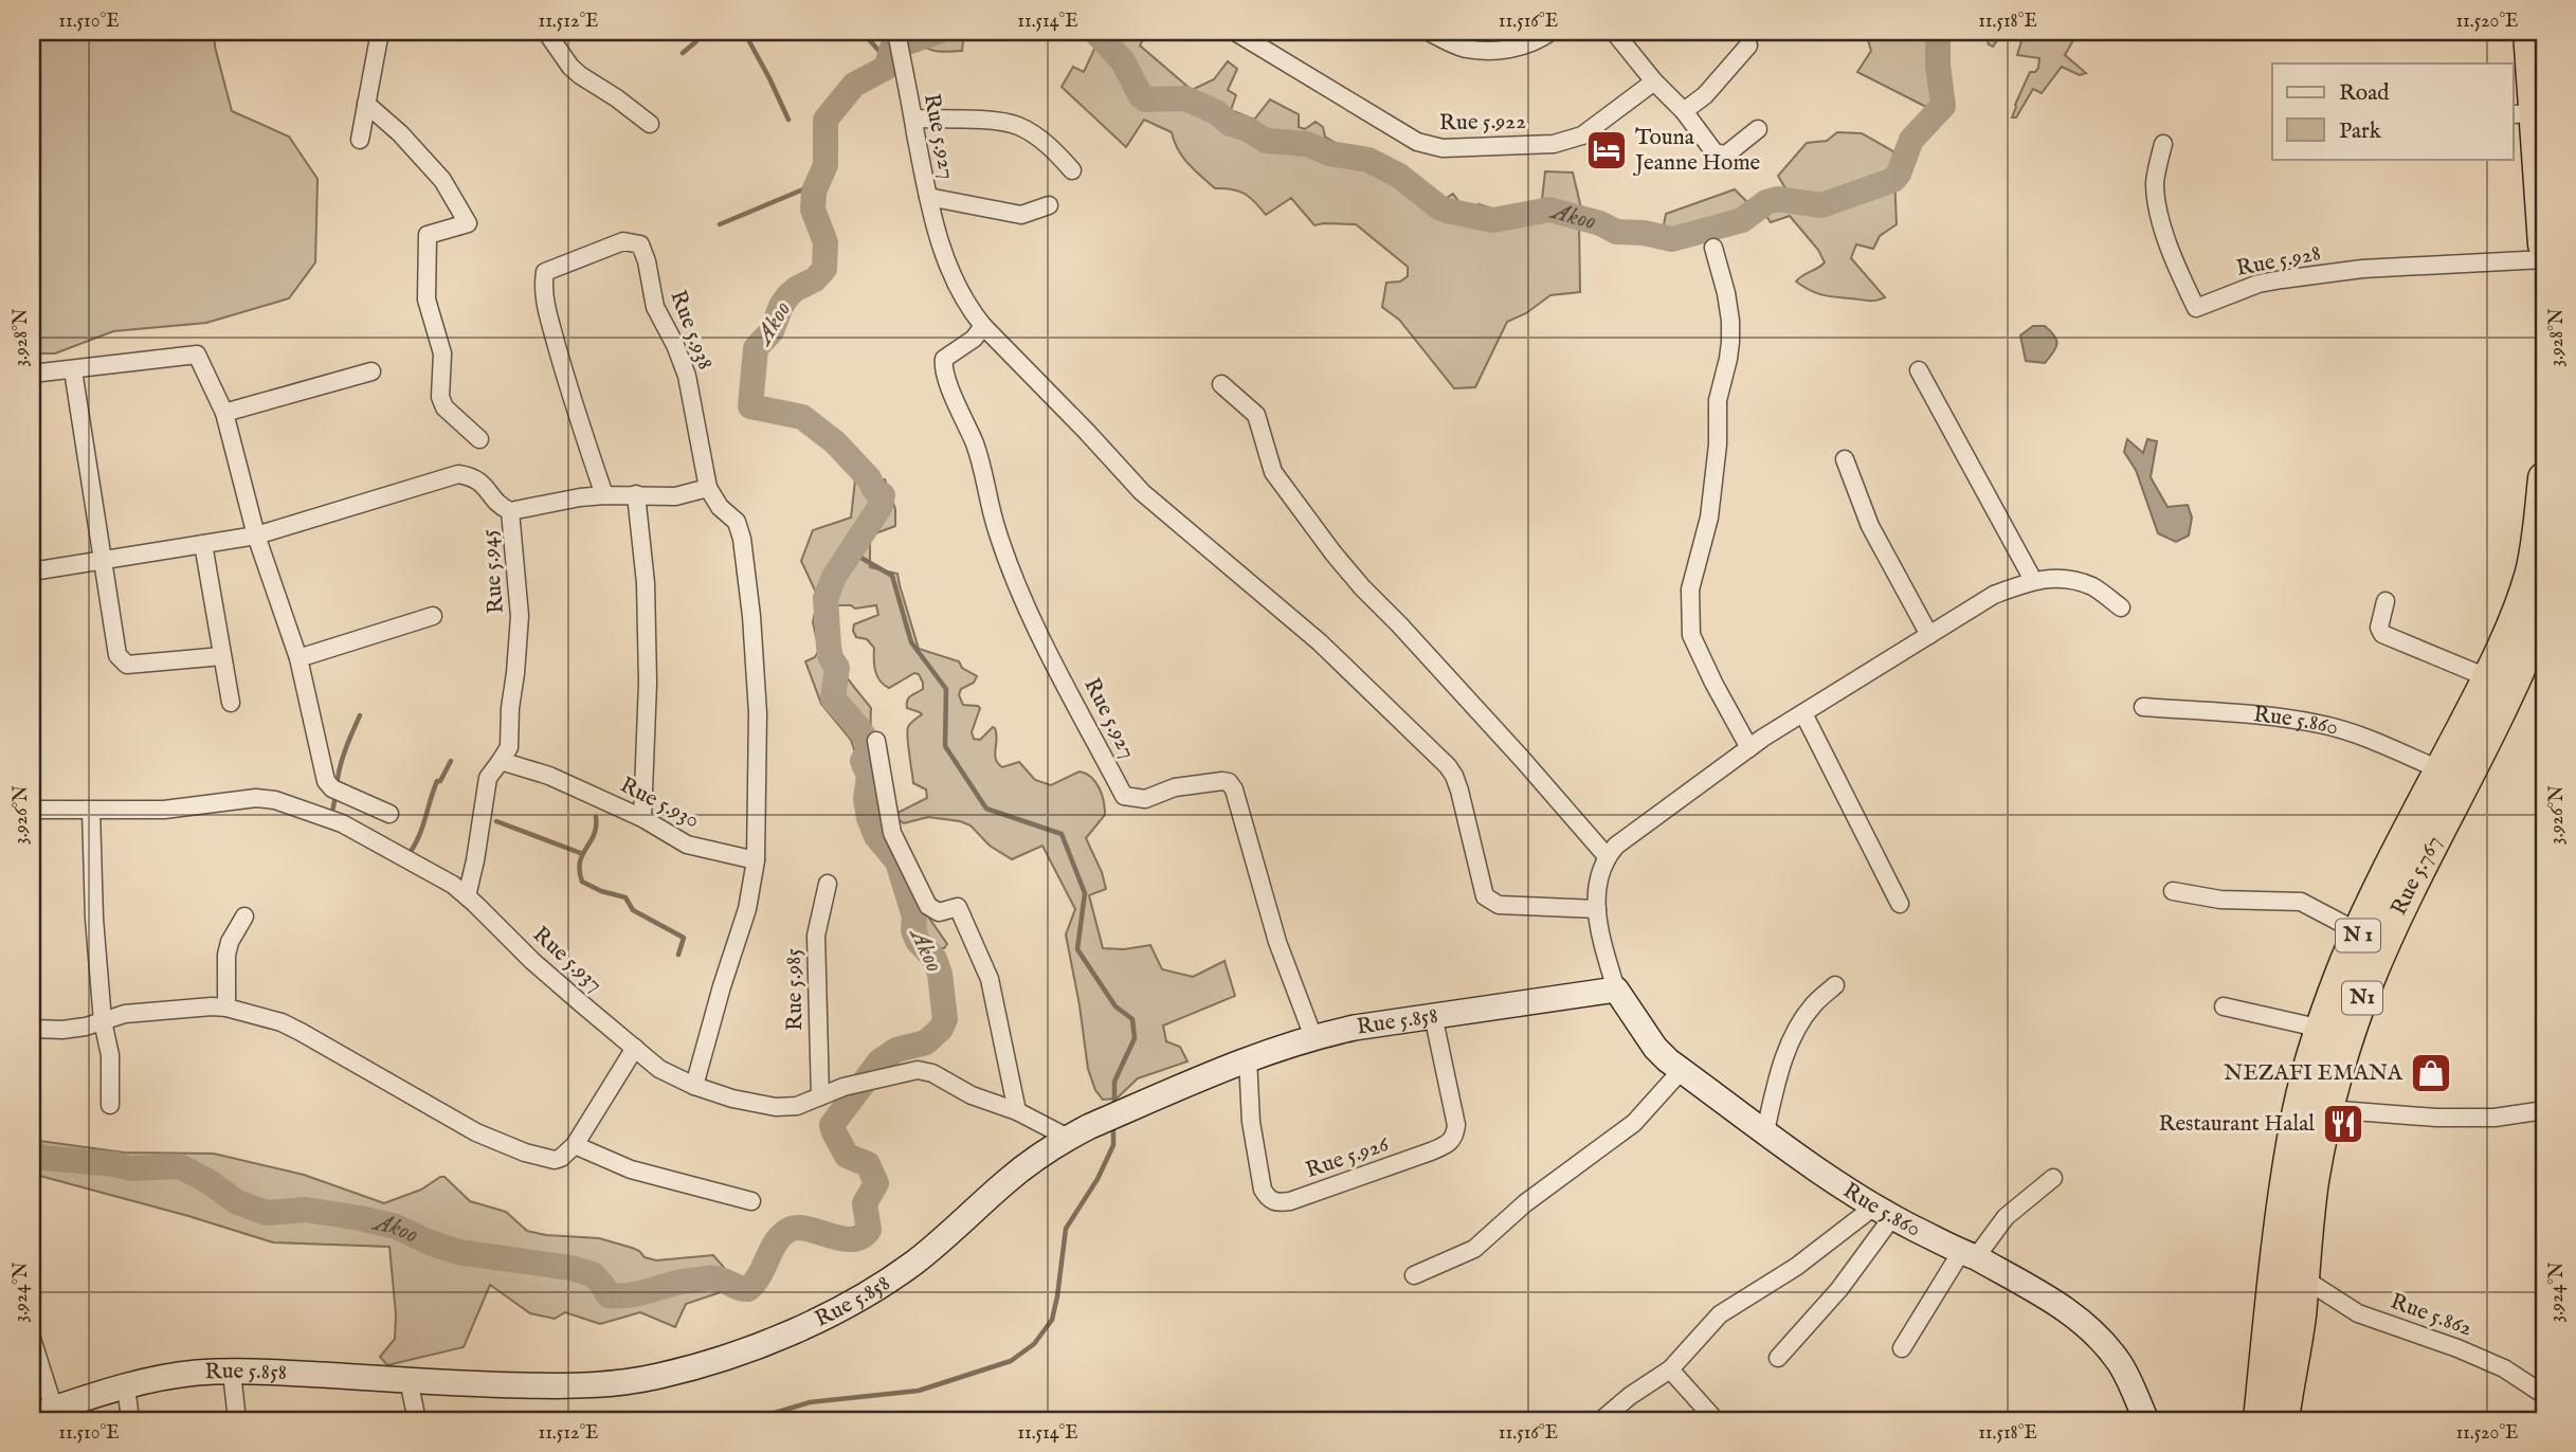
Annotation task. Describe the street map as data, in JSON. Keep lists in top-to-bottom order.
{
  "streets": {
    "highway": ["Rue 5.767", "N 1", "N1"],
    "street": [
      "Rue 5.922",
      "Rue 5.927",
      "Rue 5.928",
      "Rue 5.938",
      "Rue 5.945",
      "Rue 5.860",
      "Rue 5.930",
      "Rue 5.937",
      "Rue 5.985",
      "Rue 5.858",
      "Rue 5.926",
      "Rue 5.862"
    ]
  },
  "crossings": [
    ["Rue 5.927", "Rue 5.858"],
    ["Rue 5.938", "Rue 5.945"],
    ["Rue 5.945", "Rue 5.930"],
    ["Rue 5.860", "N 1"],
    ["Rue 5.860", "Rue 5.858"],
    ["Rue 5.767", "Rue 5.862"],
    ["Rue 5.937", "Rue 5.985"],
    ["Rue 5.937", "Rue 5.858"],
    ["Rue 5.858", "Rue 5.926"]
  ],
  "water": ["Akoo"],
  "places": {
    "hotel": ["Touna Jeanne Home"],
    "shop": ["NEZAFI EMANA"],
    "restaurant": ["Restaurant Halal"]
  },
  "legend": ["Road", "Park"],
  "coordinates": [
    "11.510°E",
    "11.512°E",
    "11.514°E",
    "11.516°E",
    "11.518°E",
    "11.520°E",
    "3.928°N",
    "3.926°N",
    "3.924°N"
  ]
}
